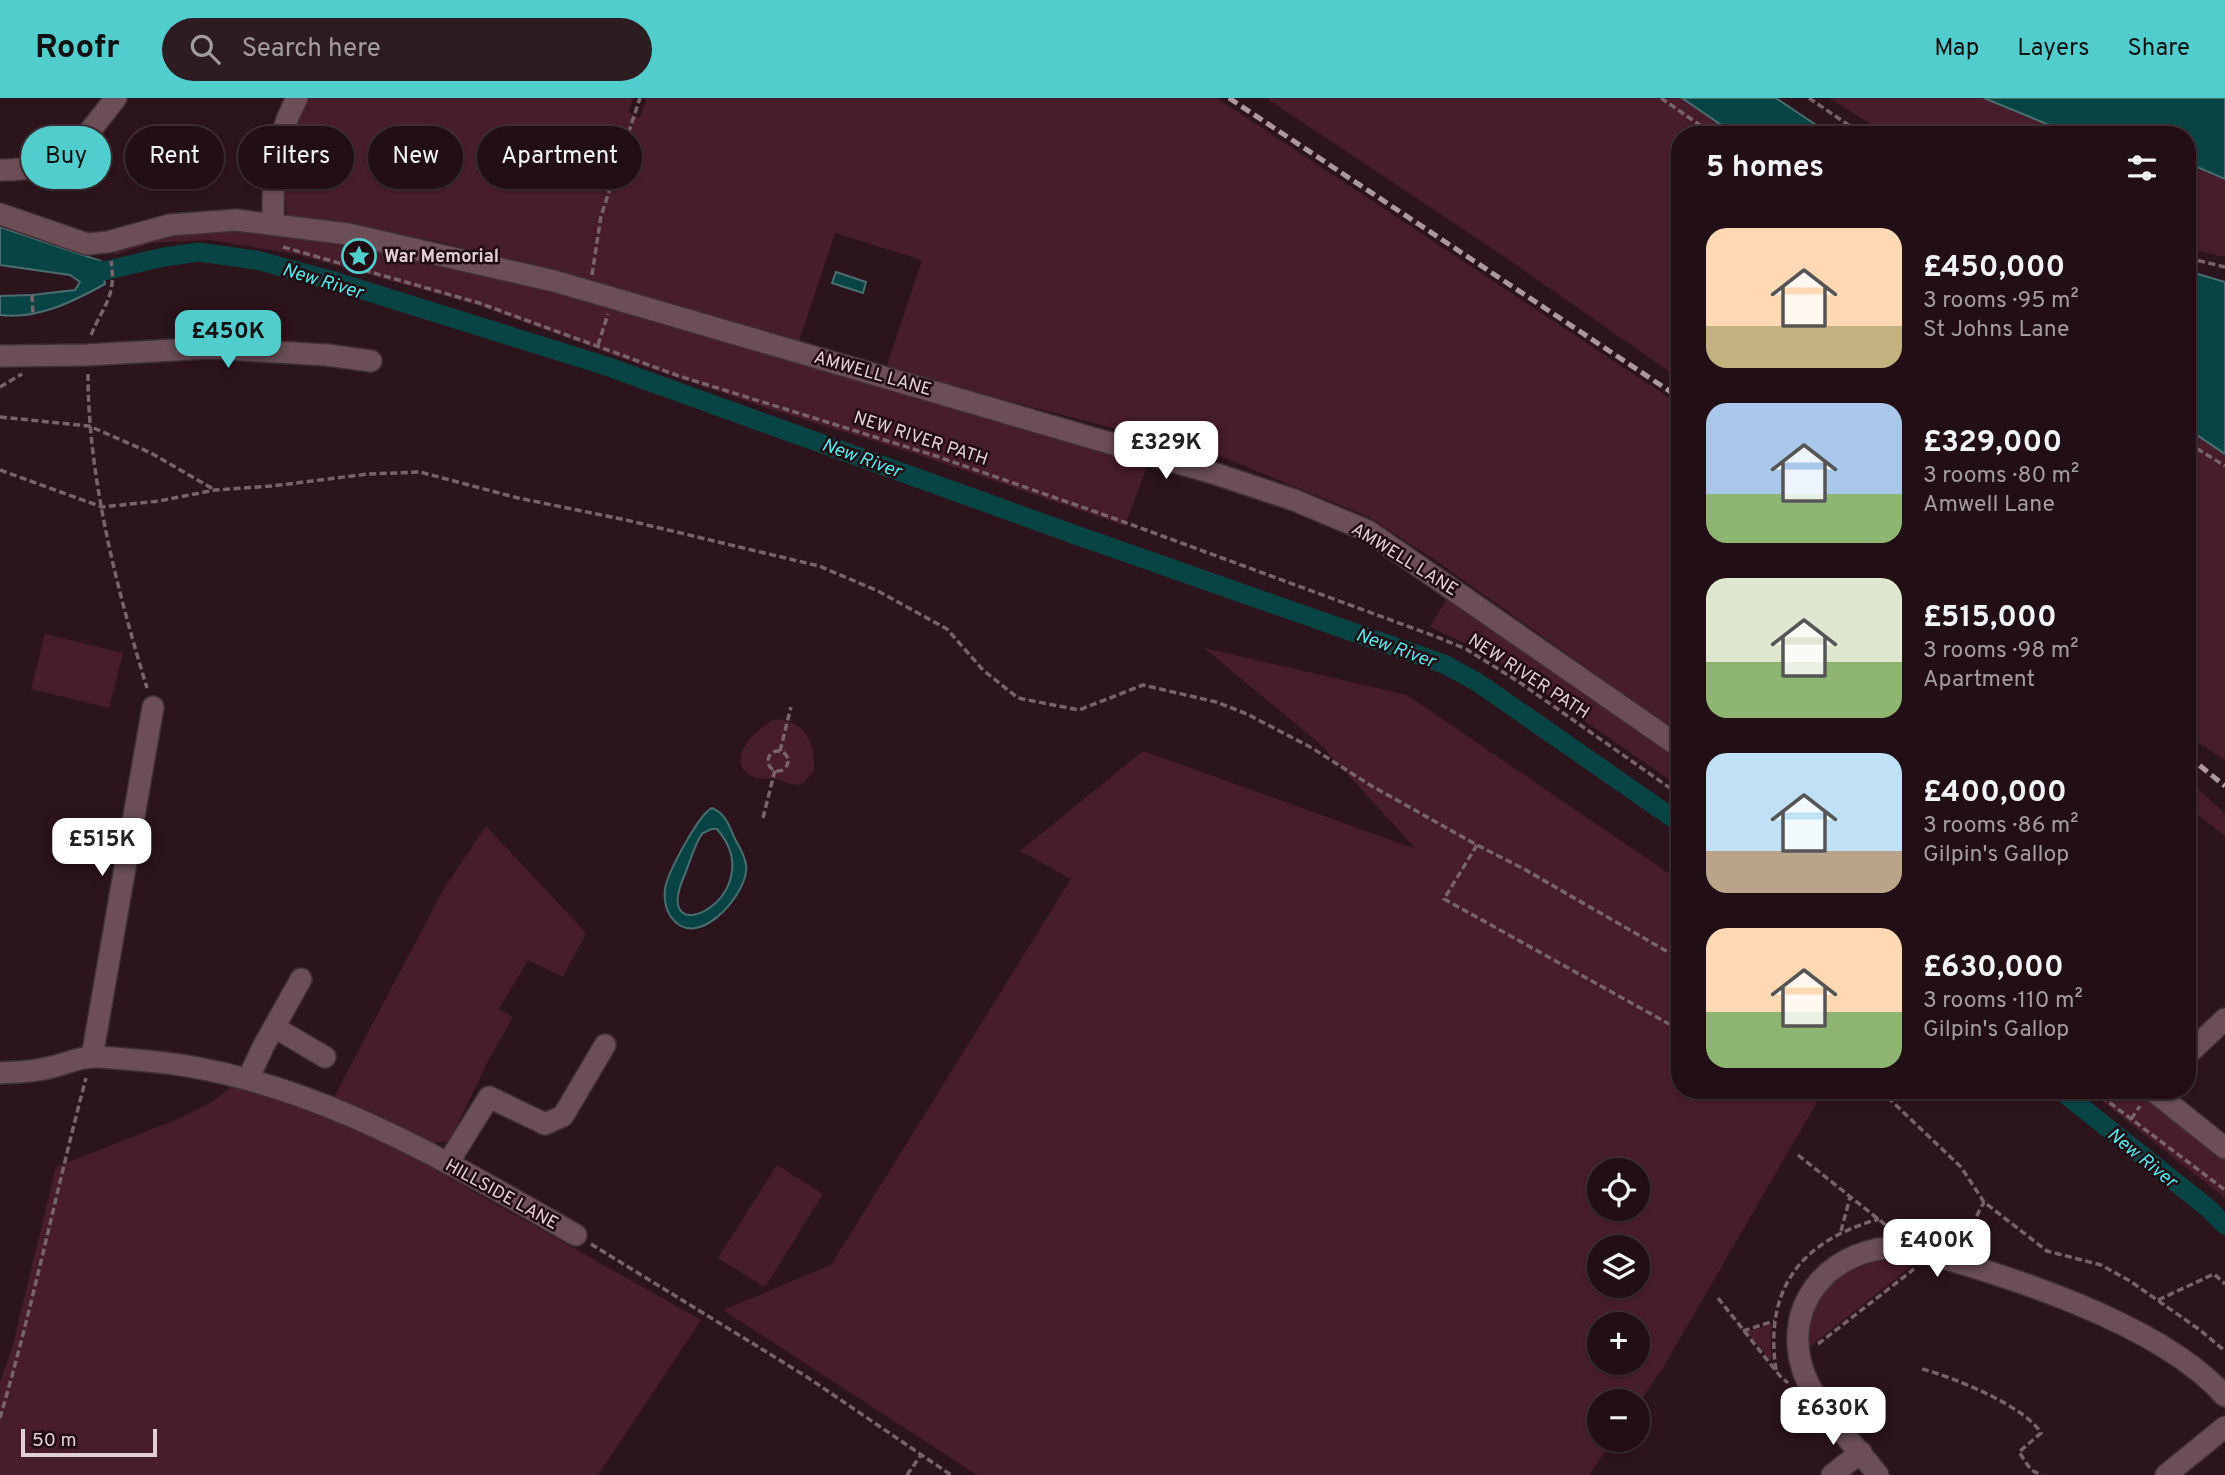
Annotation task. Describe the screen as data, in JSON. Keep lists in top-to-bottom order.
{
  "streets": {
    "street": ["AMWELL LANE", "HILLSIDE LANE"],
    "path": ["NEW RIVER PATH"]
  },
  "crossings": [
    ["AMWELL LANE", "NEW RIVER PATH"]
  ],
  "water": ["New River"],
  "places": {
    "place": ["War Memorial"]
  },
  "scale_bar": "50 m",
  "page": {
    "header": "Roofr",
    "search": "Search here",
    "nav": ["Map", "Layers", "Share"],
    "chip": [
      "Buy",
      "Rent",
      "Filters",
      "New",
      "Apartment"
    ],
    "heading": "5 homes",
    "list": [
      {
        "name": "£450,000",
        "note": "3 rooms · 95 m² · St Johns Lane"
      },
      {
        "name": "£329,000",
        "note": "3 rooms · 80 m² · Amwell Lane"
      },
      {
        "name": "£515,000",
        "note": "3 rooms · 98 m² · Apartment"
      },
      {
        "name": "£400,000",
        "note": "3 rooms · 86 m² · Gilpin's Gallop"
      },
      {
        "name": "£630,000",
        "note": "3 rooms · 110 m² · Gilpin's Gallop"
      }
    ],
    "price": [
      "£450K",
      "£329K",
      "£515K",
      "£400K",
      "£630K"
    ],
    "map_buttons": ["+", "−"],
    "scale": "50 m"
  }
}
